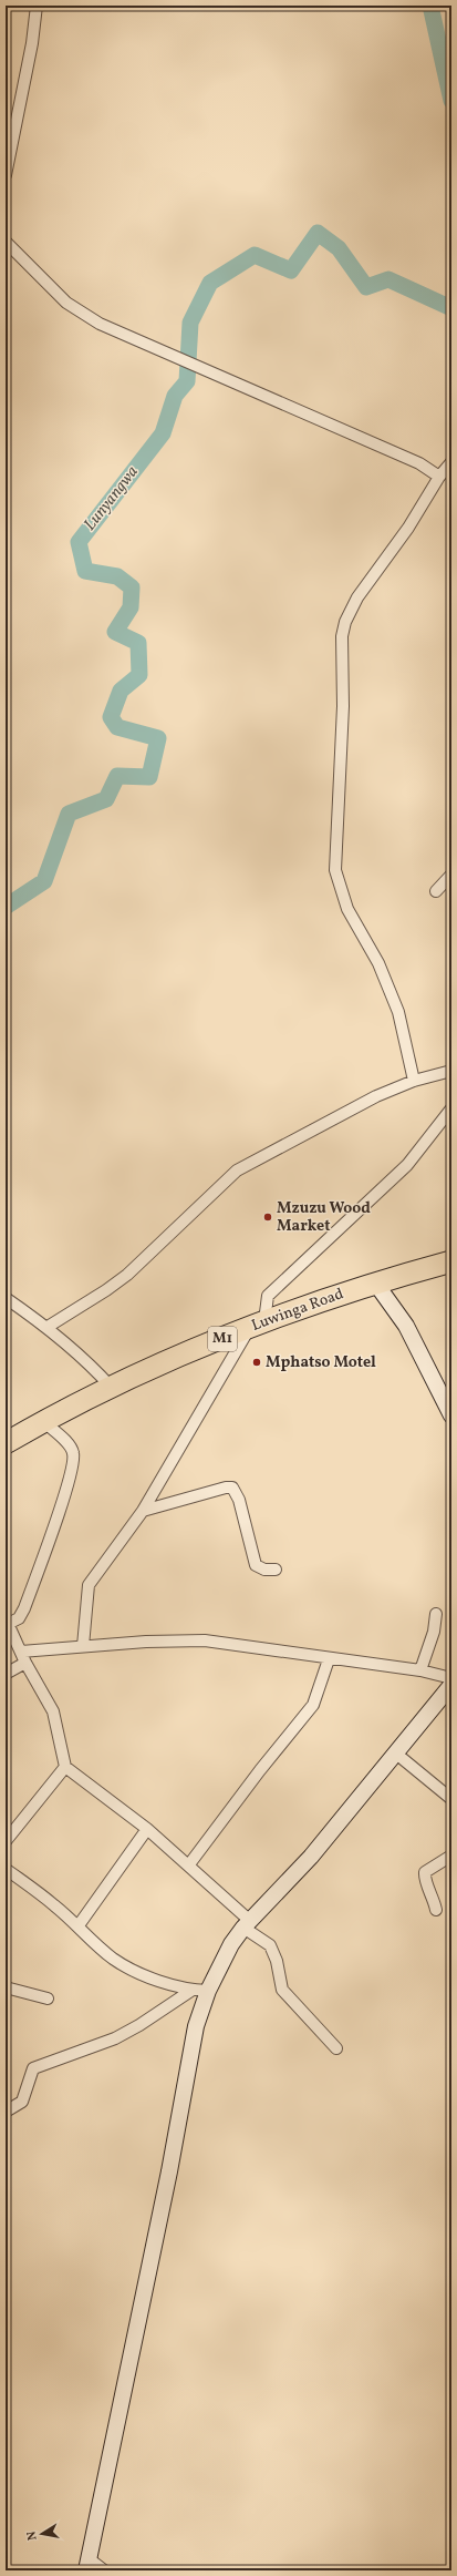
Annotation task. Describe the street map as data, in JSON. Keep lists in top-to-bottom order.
{
  "streets": {
    "highway": ["Luwinga Road", "M1"]
  },
  "water": ["Lunyangwa"],
  "places": ["Mzuzu Wood Market", "Mphatso Motel"],
  "north": "left"
}
